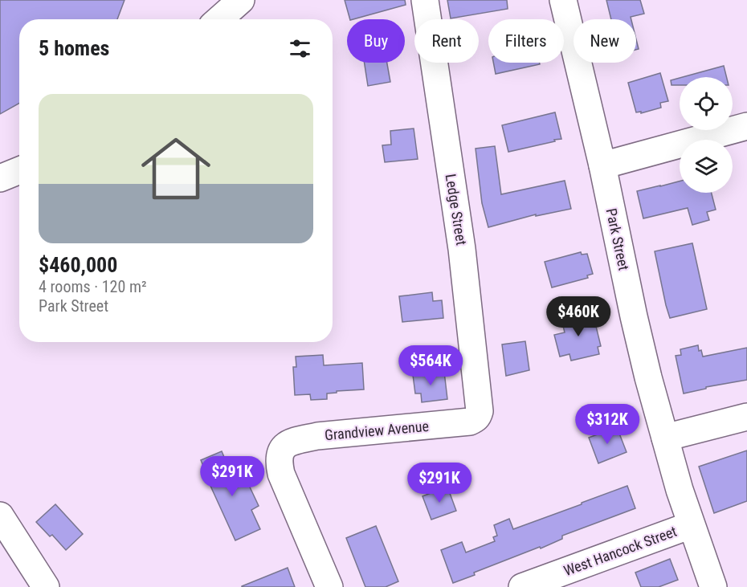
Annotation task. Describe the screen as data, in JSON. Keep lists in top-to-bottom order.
{
  "streets": {
    "street": [
      "Ledge Street",
      "Park Street",
      "Grandview Avenue",
      "West Hancock Street"
    ]
  },
  "crossings": [
    ["Ledge Street", "Grandview Avenue"],
    ["Park Street", "West Hancock Street"]
  ],
  "page": {
    "chip": [
      "Buy",
      "Rent",
      "Filters",
      "New"
    ],
    "heading": "5 homes",
    "list": [
      {
        "name": "$460,000",
        "note": "4 rooms · 120 m² · Park Street"
      }
    ],
    "price": [
      "$460K",
      "$564K",
      "$312K",
      "$291K",
      "$291K"
    ]
  }
}
